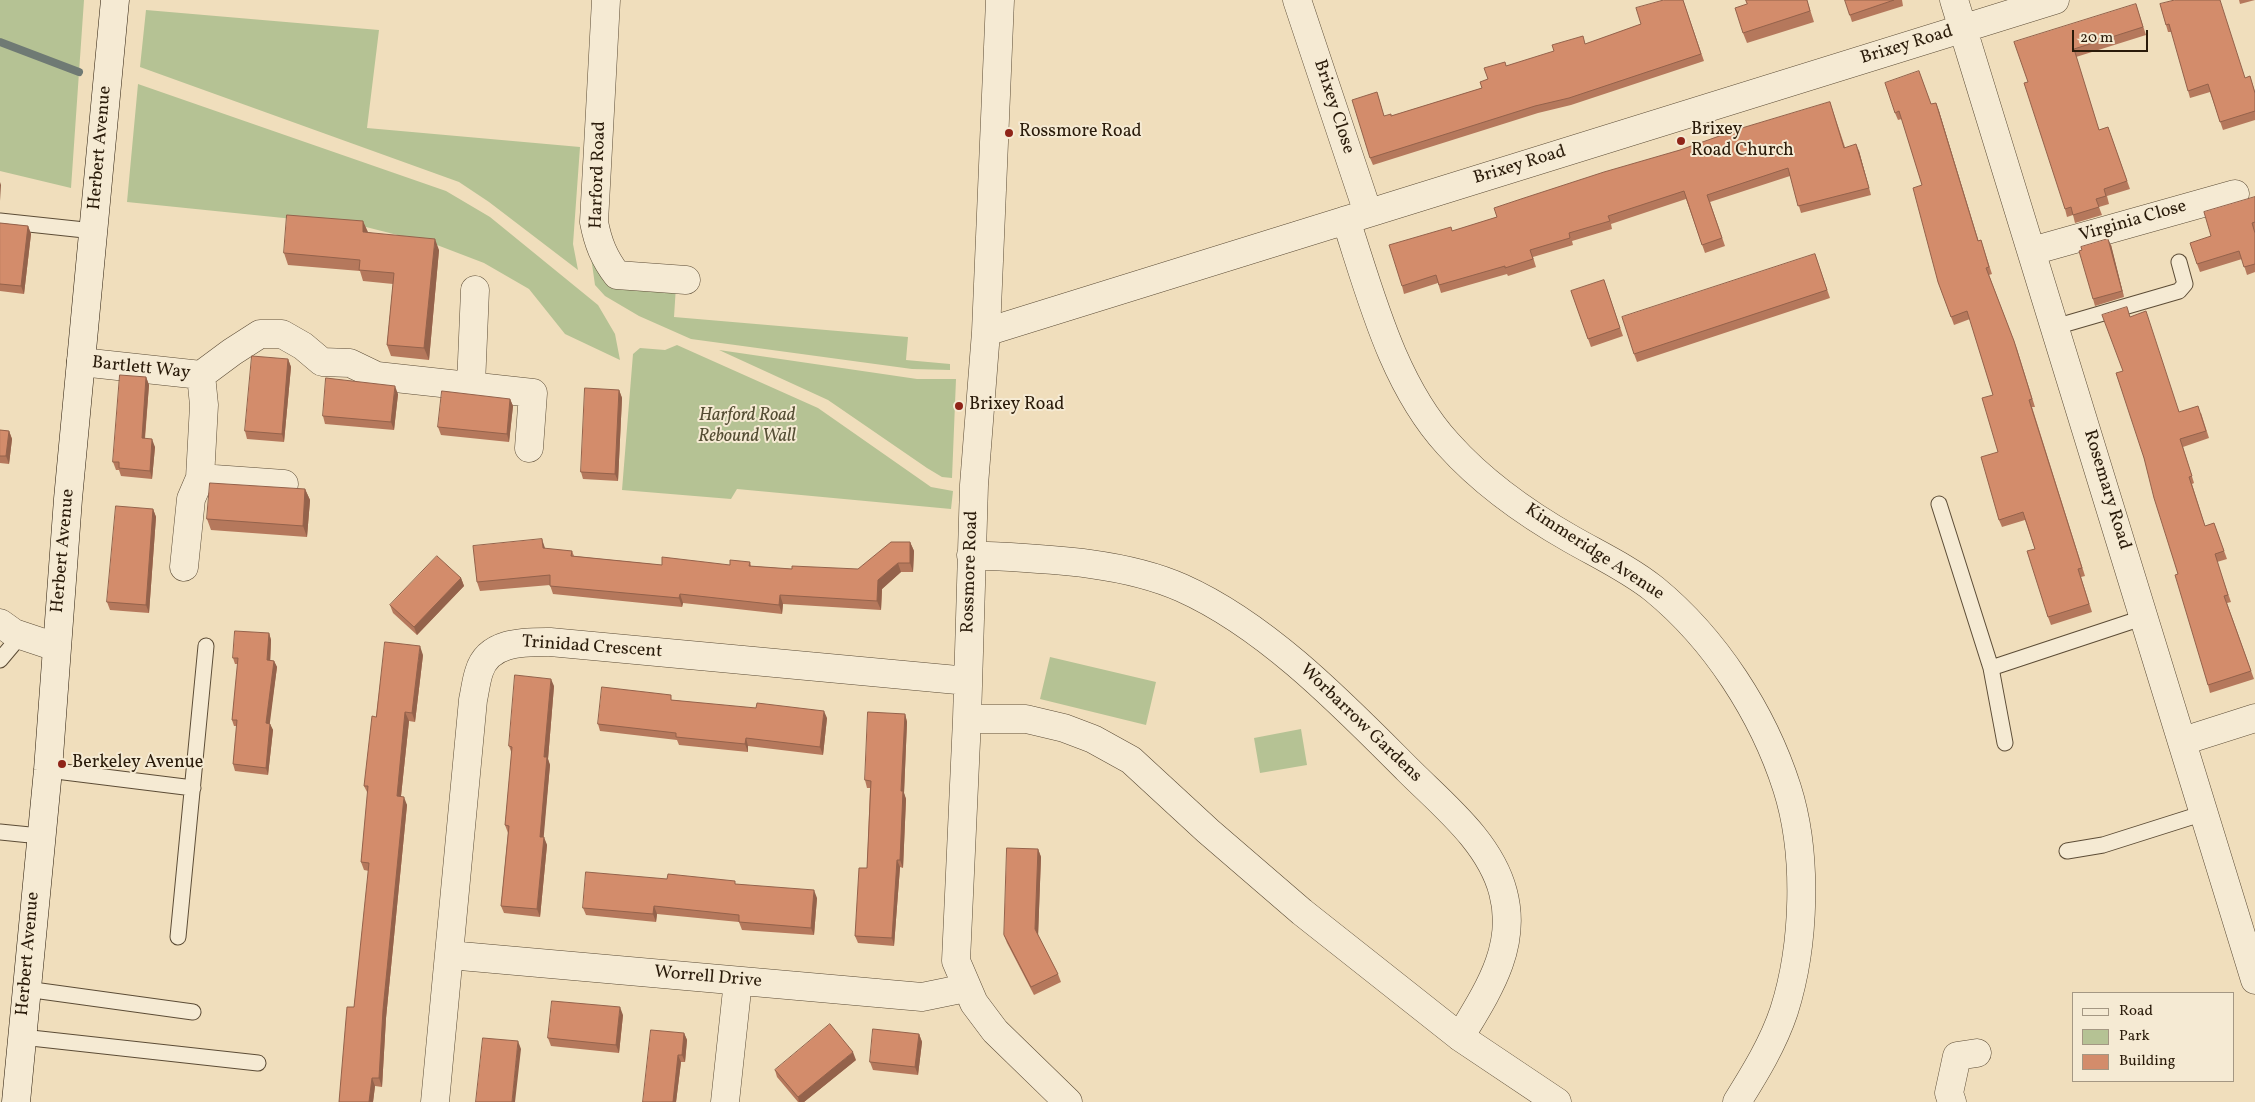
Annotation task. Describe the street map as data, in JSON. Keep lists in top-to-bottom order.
{
  "streets": {
    "street": [
      "Brixey Road",
      "Brixey Close",
      "Herbert Avenue",
      "Harford Road",
      "Virginia Close",
      "Bartlett Way",
      "Rosemary Road",
      "Kimmeridge Avenue",
      "Rossmore Road",
      "Trinidad Crescent",
      "Worbarrow Gardens",
      "Worrell Drive"
    ]
  },
  "crossings": [
    ["Brixey Road", "Brixey Close"],
    ["Brixey Road", "Rosemary Road"],
    ["Brixey Road", "Kimmeridge Avenue"],
    ["Brixey Road", "Rossmore Road"],
    ["Brixey Close", "Kimmeridge Avenue"],
    ["Herbert Avenue", "Bartlett Way"],
    ["Virginia Close", "Rosemary Road"],
    ["Rossmore Road", "Trinidad Crescent"],
    ["Rossmore Road", "Worbarrow Gardens"],
    ["Rossmore Road", "Worrell Drive"],
    ["Trinidad Crescent", "Worrell Drive"]
  ],
  "parks": ["Harford Road Rebound Wall"],
  "places": [
    "Rossmore Road",
    "Brixey Road Church",
    "Brixey Road",
    "Berkeley Avenue"
  ],
  "legend": ["Road", "Park", "Building"],
  "scale_bar": "20 m"
}
